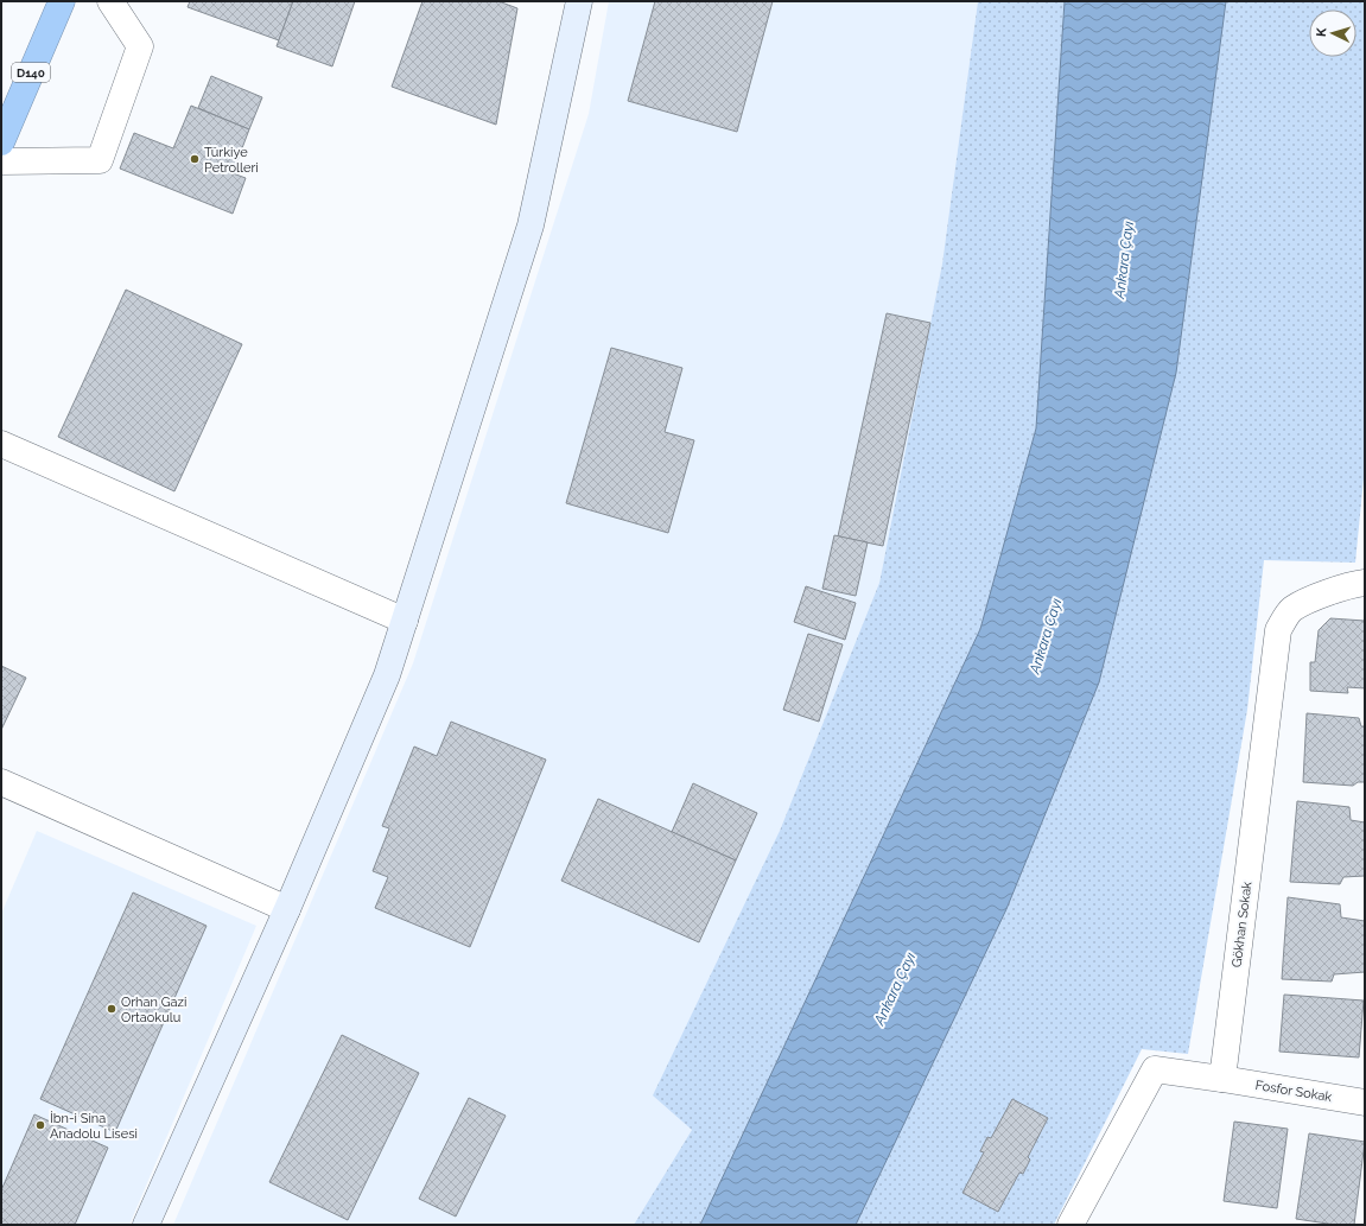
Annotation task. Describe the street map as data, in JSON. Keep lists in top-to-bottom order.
{
  "streets": {
    "highway": ["D140"],
    "street": ["Gökhan Sokak", "Fosfor Sokak"]
  },
  "crossings": [
    ["Gökhan Sokak", "Fosfor Sokak"]
  ],
  "water": ["Ankara Çayı"],
  "places": ["Türkiye Petrolleri", "Orhan Gazi Ortaokulu", "İbn-i Sina Anadolu Lisesi"],
  "north": "left"
}
